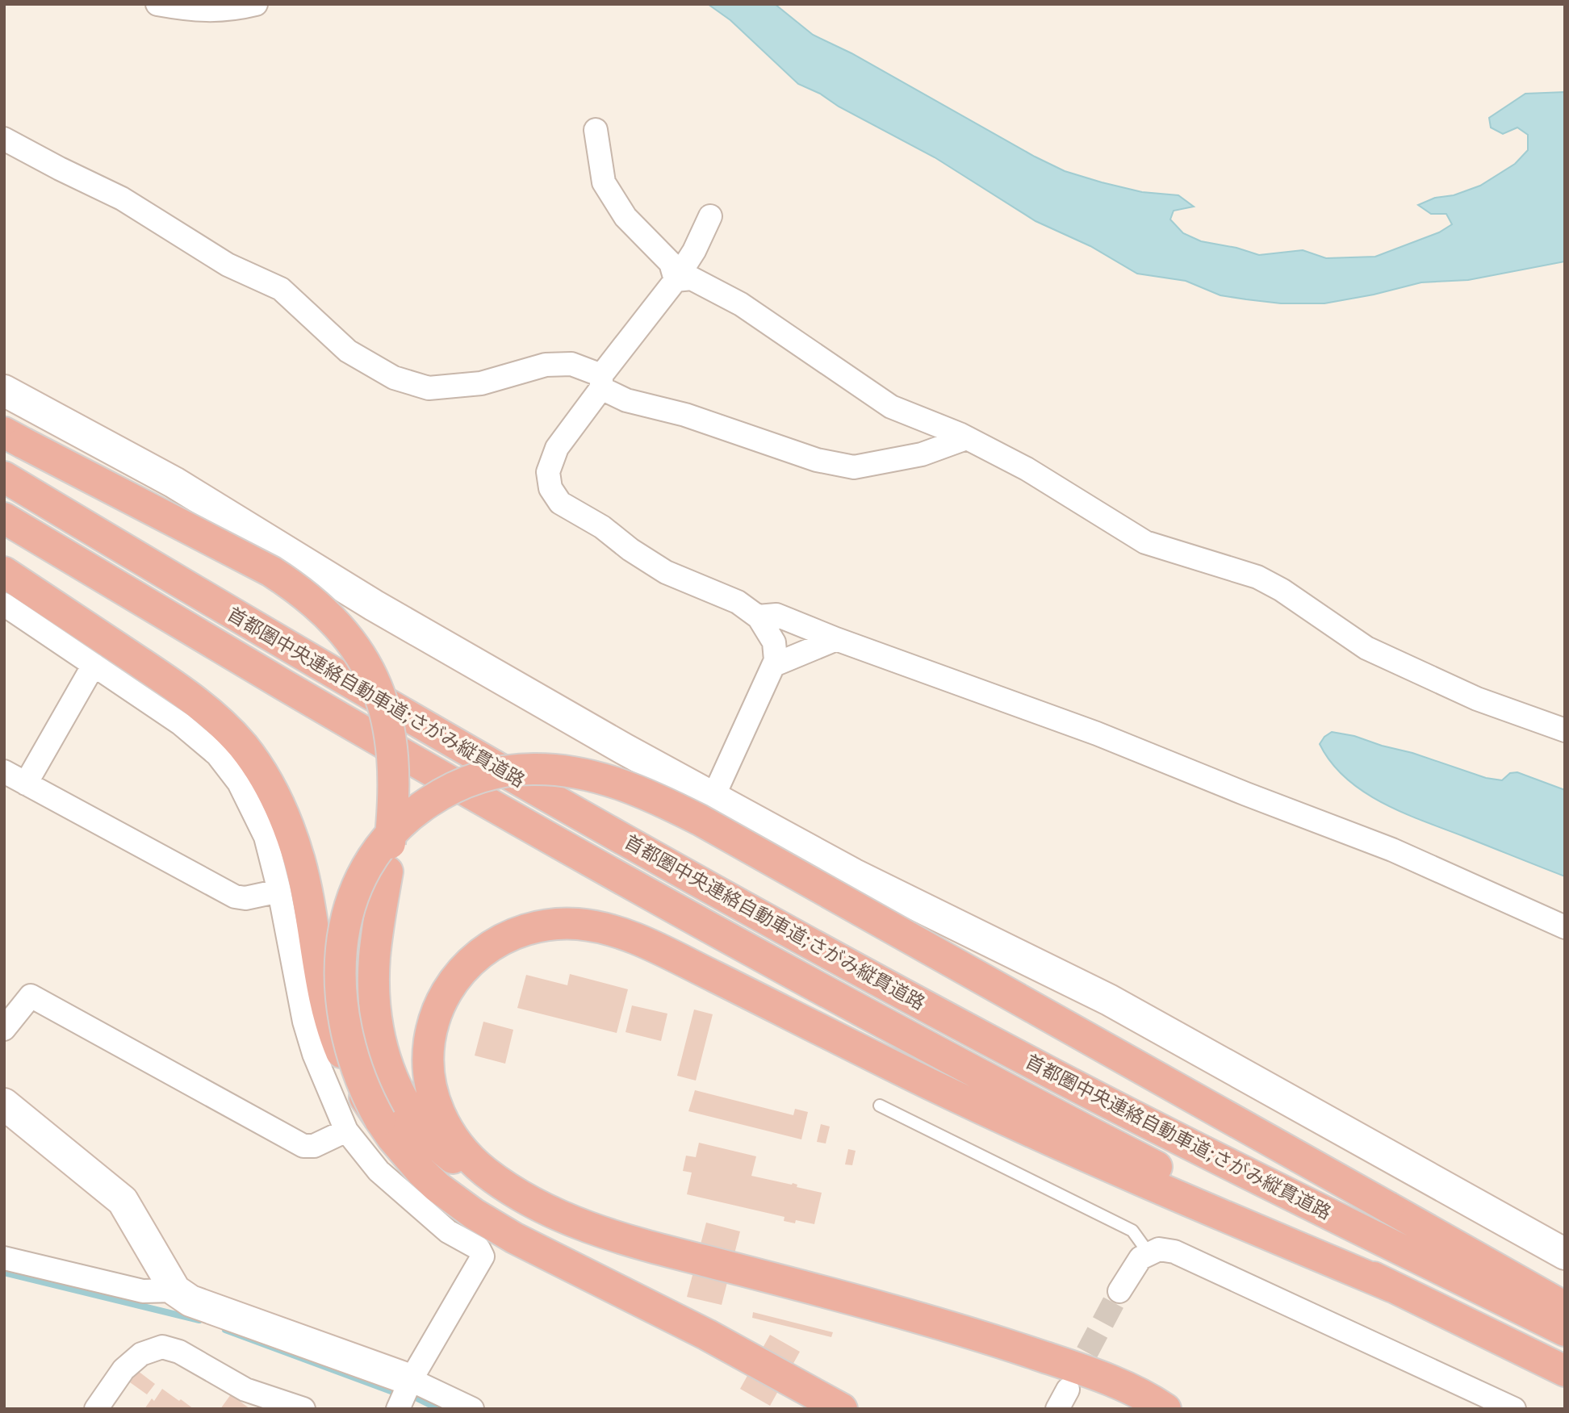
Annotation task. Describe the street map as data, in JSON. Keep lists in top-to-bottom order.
{
  "streets": {
    "highway": ["首都圏中央連絡自動車道;さがみ縦貫道路"]
  }
}
